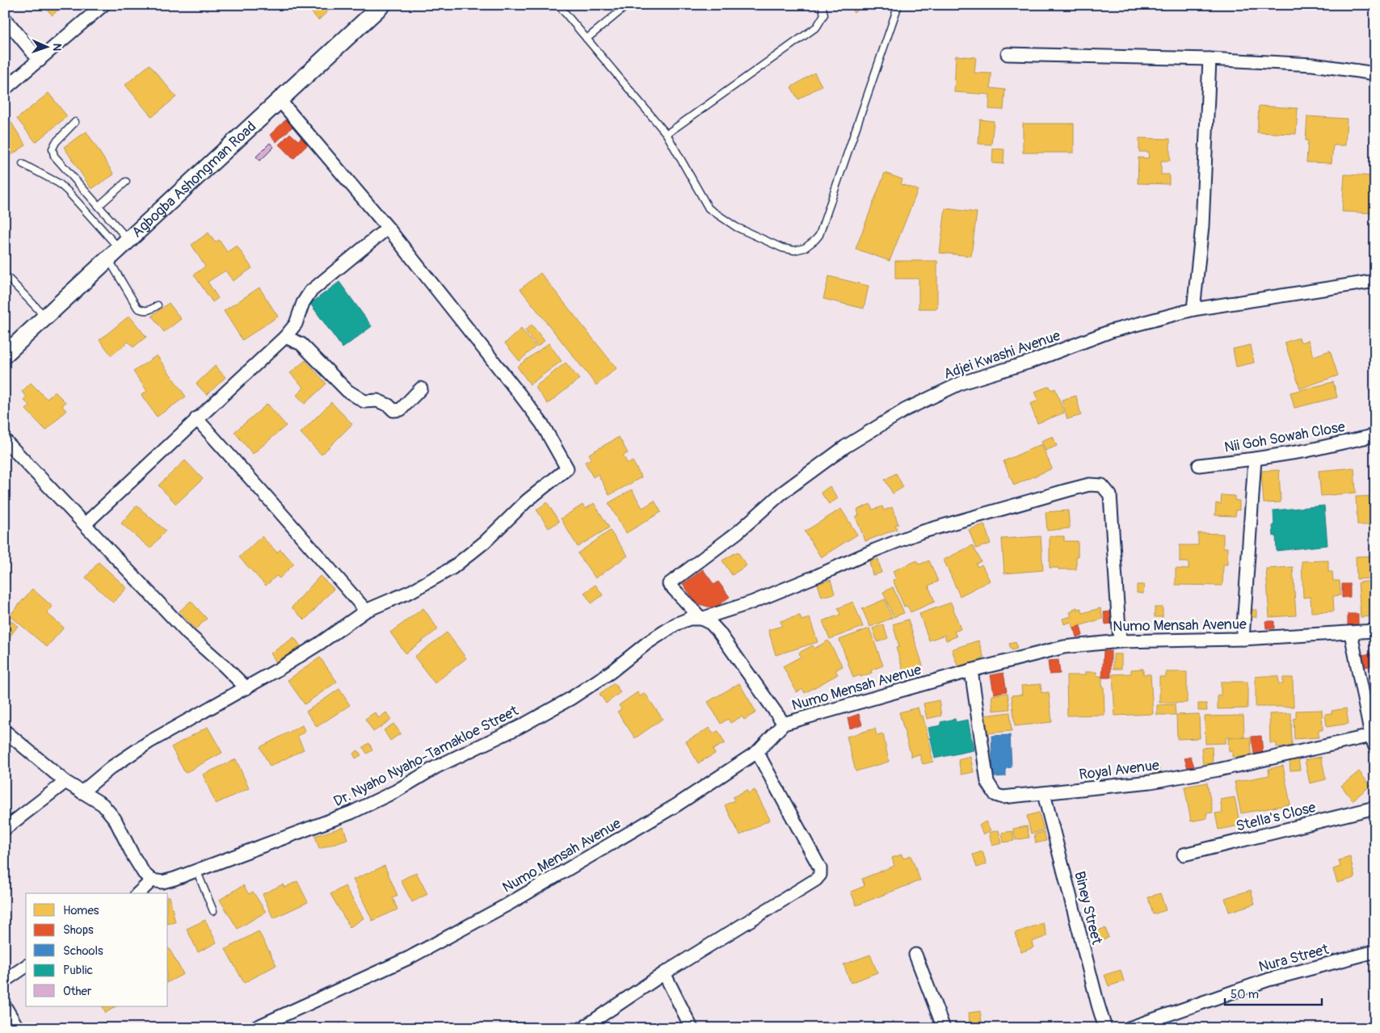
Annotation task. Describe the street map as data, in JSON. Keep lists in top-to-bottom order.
{
  "streets": {
    "street": [
      "Agbogba Ashongman Road",
      "Adjei Kwashi Avenue",
      "Nii Goh Sowah Close",
      "Numo Mensah Avenue",
      "Dr. Nyaho Nyaho-Tamakloe Street",
      "Royal Avenue",
      "Stella's Close",
      "Biney Street",
      "Nura Street"
    ]
  },
  "crossings": [
    ["Adjei Kwashi Avenue", "Dr. Nyaho Nyaho-Tamakloe Street"],
    ["Numo Mensah Avenue", "Dr. Nyaho Nyaho-Tamakloe Street"],
    ["Numo Mensah Avenue", "Royal Avenue"],
    ["Royal Avenue", "Biney Street"]
  ],
  "legend": [
    "Homes",
    "Shops",
    "Schools",
    "Public",
    "Other"
  ],
  "scale_bar": "50 m",
  "north": "right"
}
